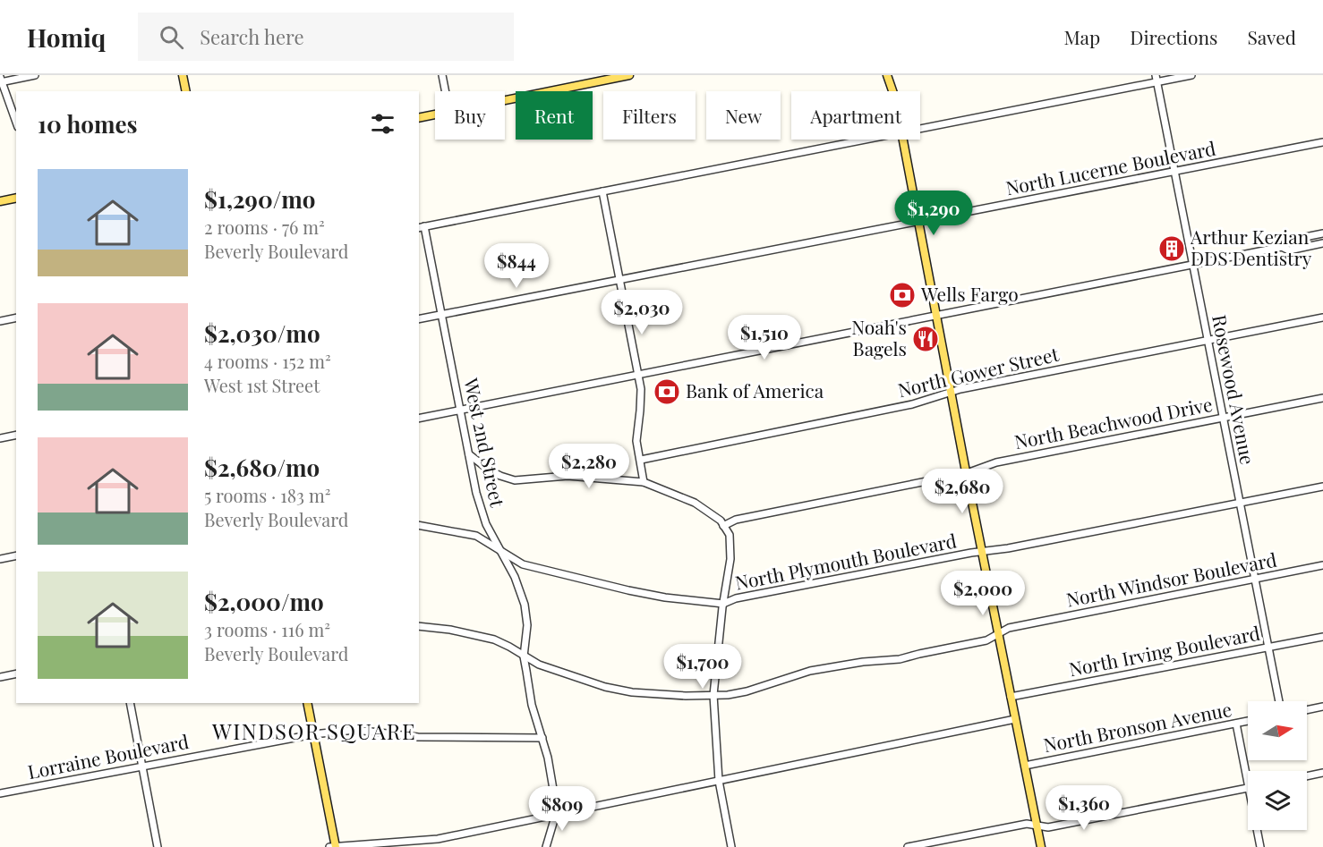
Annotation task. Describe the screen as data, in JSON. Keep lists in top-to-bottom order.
{
  "streets": {
    "street": [
      "North Lucerne Boulevard",
      "North Gower Street",
      "Rosewood Avenue",
      "North Beachwood Drive",
      "West 2nd Street",
      "North Plymouth Boulevard",
      "North Windsor Boulevard",
      "North Irving Boulevard",
      "North Bronson Avenue",
      "Lorraine Boulevard"
    ]
  },
  "crossings": [
    ["North Lucerne Boulevard", "Rosewood Avenue"],
    ["North Lucerne Boulevard", "West 2nd Street"],
    ["North Gower Street", "Rosewood Avenue"],
    ["Rosewood Avenue", "North Beachwood Drive"],
    ["Rosewood Avenue", "North Plymouth Boulevard"],
    ["Rosewood Avenue", "North Windsor Boulevard"],
    ["Rosewood Avenue", "North Irving Boulevard"],
    ["West 2nd Street", "North Windsor Boulevard"],
    ["West 2nd Street", "Lorraine Boulevard"]
  ],
  "districts": ["WINDSOR SQUARE"],
  "places": {
    "building": ["Arthur Kezian DDS Dentistry"],
    "bank": ["Wells Fargo", "Bank of America"],
    "restaurant": ["Noah's Bagels"]
  },
  "north": "right",
  "page": {
    "header": "Homiq",
    "search": "Search here",
    "nav": ["Map", "Directions", "Saved"],
    "chip": [
      "Buy",
      "Rent",
      "Filters",
      "New",
      "Apartment"
    ],
    "heading": "10 homes",
    "list": [
      {
        "name": "$1,290/mo",
        "note": "2 rooms · 76 m² · Beverly Boulevard"
      },
      {
        "name": "$2,030/mo",
        "note": "4 rooms · 152 m² · West 1st Street"
      },
      {
        "name": "$2,680/mo",
        "note": "5 rooms · 183 m² · Beverly Boulevard"
      },
      {
        "name": "$2,000/mo",
        "note": "3 rooms · 116 m² · Beverly Boulevard"
      }
    ],
    "price": [
      "$1,290",
      "$844",
      "$2,030",
      "$1,510",
      "$2,280",
      "$2,680",
      "$2,000",
      "$1,700",
      "$1,360",
      "$809"
    ]
  }
}
